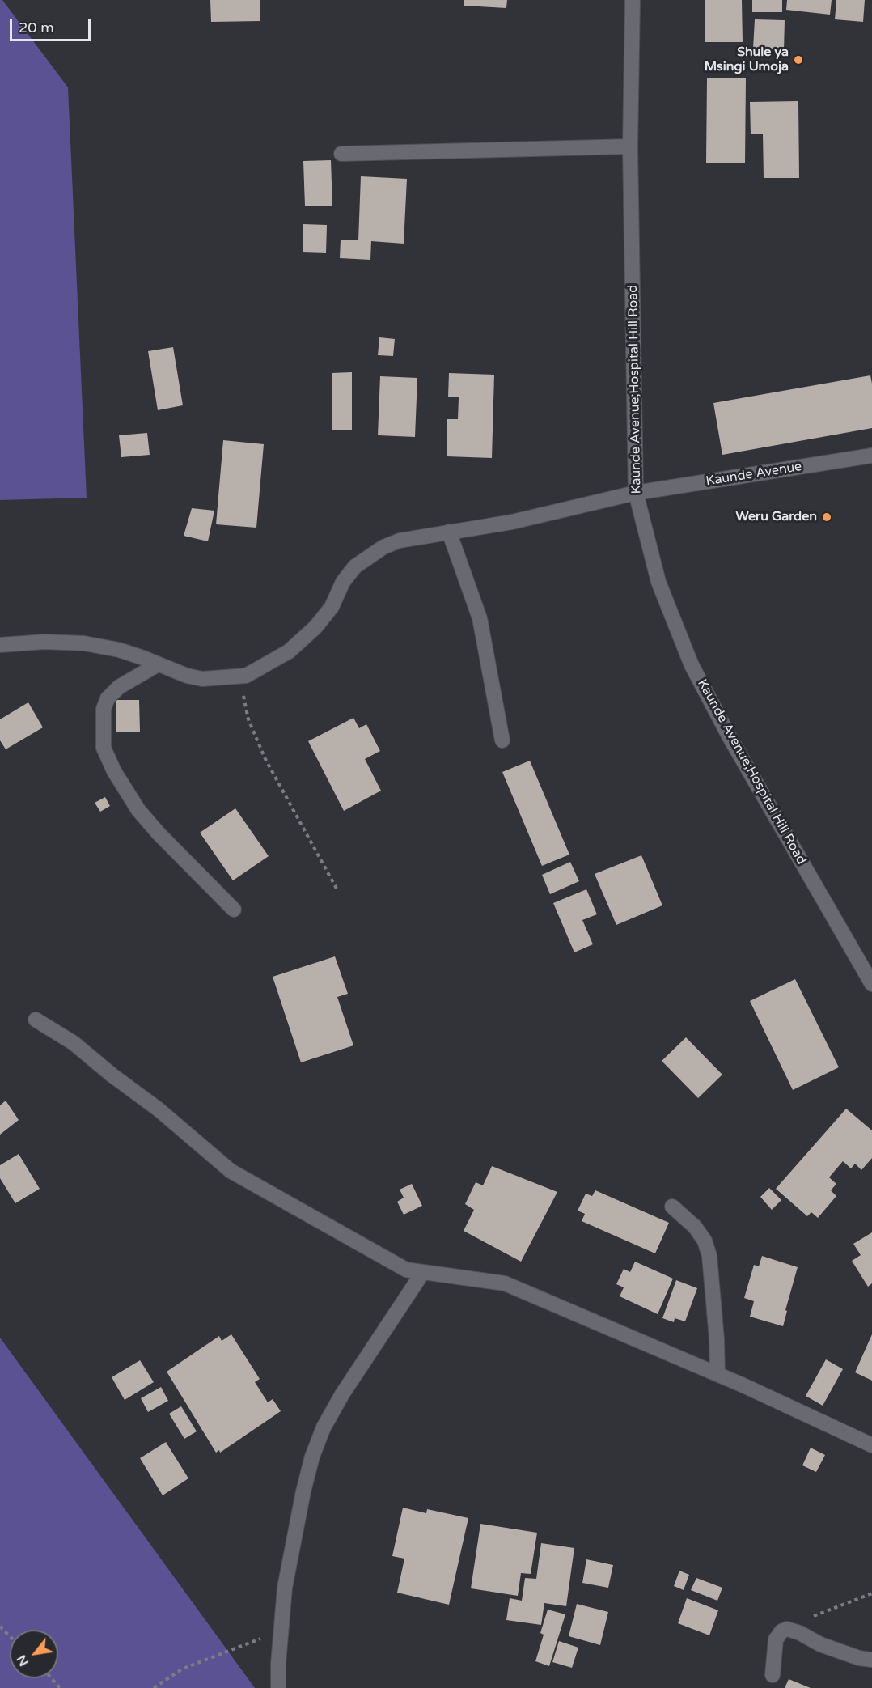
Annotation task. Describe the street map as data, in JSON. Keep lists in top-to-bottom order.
{
  "streets": {
    "street": ["Kaunde Avenue;Hospital Hill Road", "Kaunde Avenue"]
  },
  "crossings": [
    ["Kaunde Avenue;Hospital Hill Road", "Kaunde Avenue"]
  ],
  "places": ["Shule ya Msingi Umoja", "Weru Garden"],
  "scale_bar": "20 m",
  "north": "bottom left"
}
